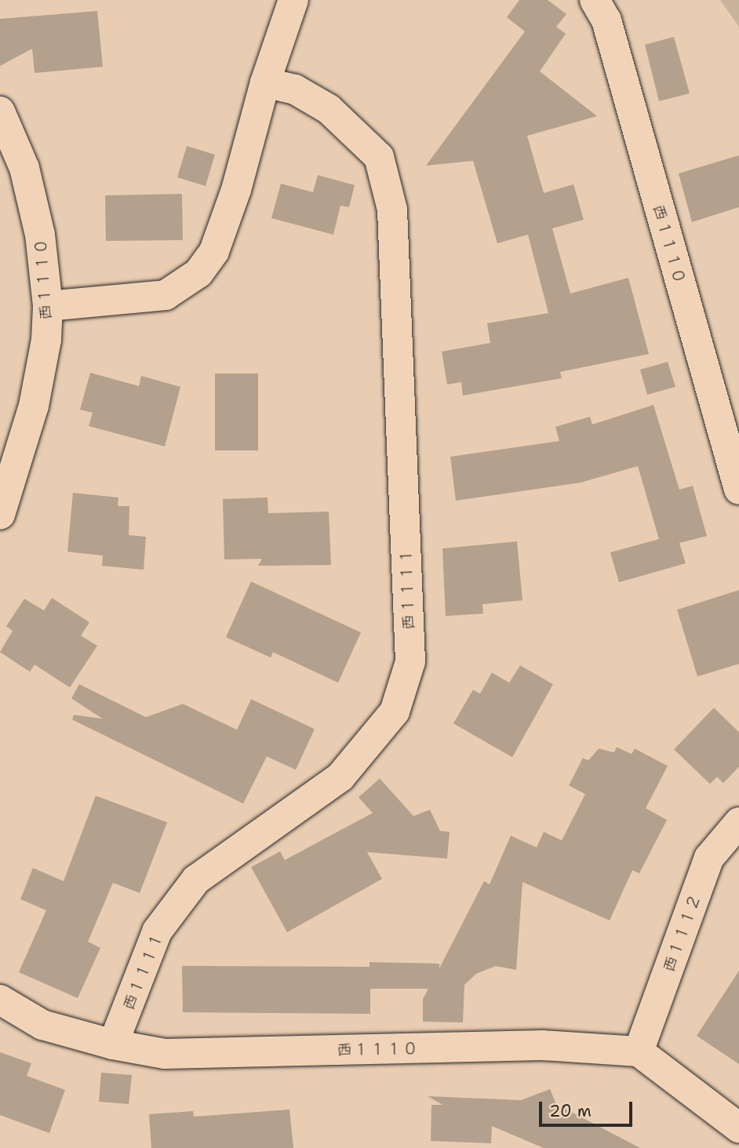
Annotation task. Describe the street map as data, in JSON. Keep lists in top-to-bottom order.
{
  "streets": {
    "street": ["西１１１０", "西１１１１", "西１１１２"]
  },
  "crossings": [
    ["西１１１０", "西１１１１"],
    ["西１１１０", "西１１１２"]
  ],
  "scale_bar": "20 m"
}
